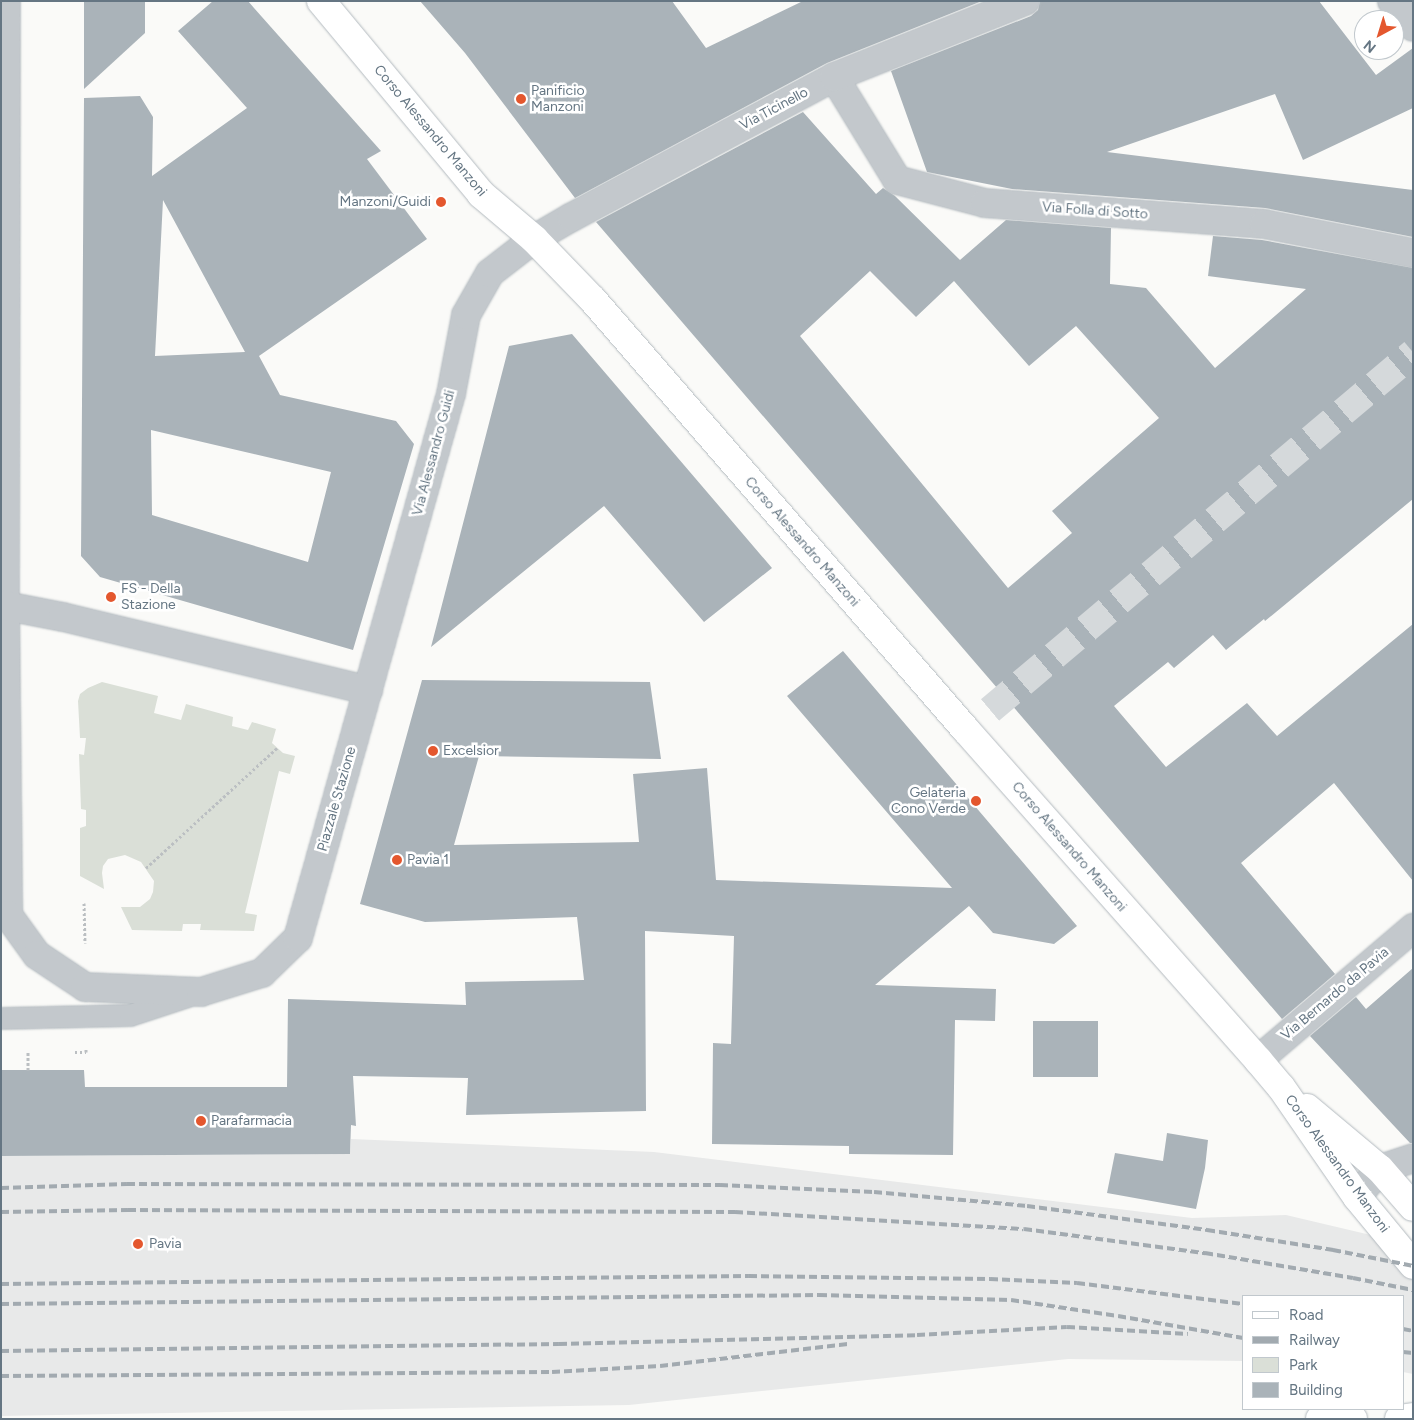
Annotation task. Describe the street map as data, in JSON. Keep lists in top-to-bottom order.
{
  "streets": {
    "street": [
      "Via Ticinello",
      "Corso Alessandro Manzoni",
      "Via Folla di Sotto",
      "Via Alessandro Guidi",
      "Piazzale Stazione",
      "Via Bernardo da Pavia"
    ]
  },
  "crossings": [
    ["Via Ticinello", "Corso Alessandro Manzoni"],
    ["Via Ticinello", "Via Folla di Sotto"],
    ["Via Ticinello", "Via Alessandro Guidi"],
    ["Corso Alessandro Manzoni", "Via Alessandro Guidi"],
    ["Corso Alessandro Manzoni", "Via Bernardo da Pavia"],
    ["Via Alessandro Guidi", "Piazzale Stazione"]
  ],
  "places": [
    "Panificio Manzoni",
    "Manzoni/Guidi",
    "FS - Della Stazione",
    "Excelsior",
    "Gelateria Cono Verde",
    "Pavia 1",
    "Parafarmacia",
    "Pavia"
  ],
  "legend": [
    "Road",
    "Railway",
    "Park",
    "Building"
  ],
  "north": "bottom left"
}
